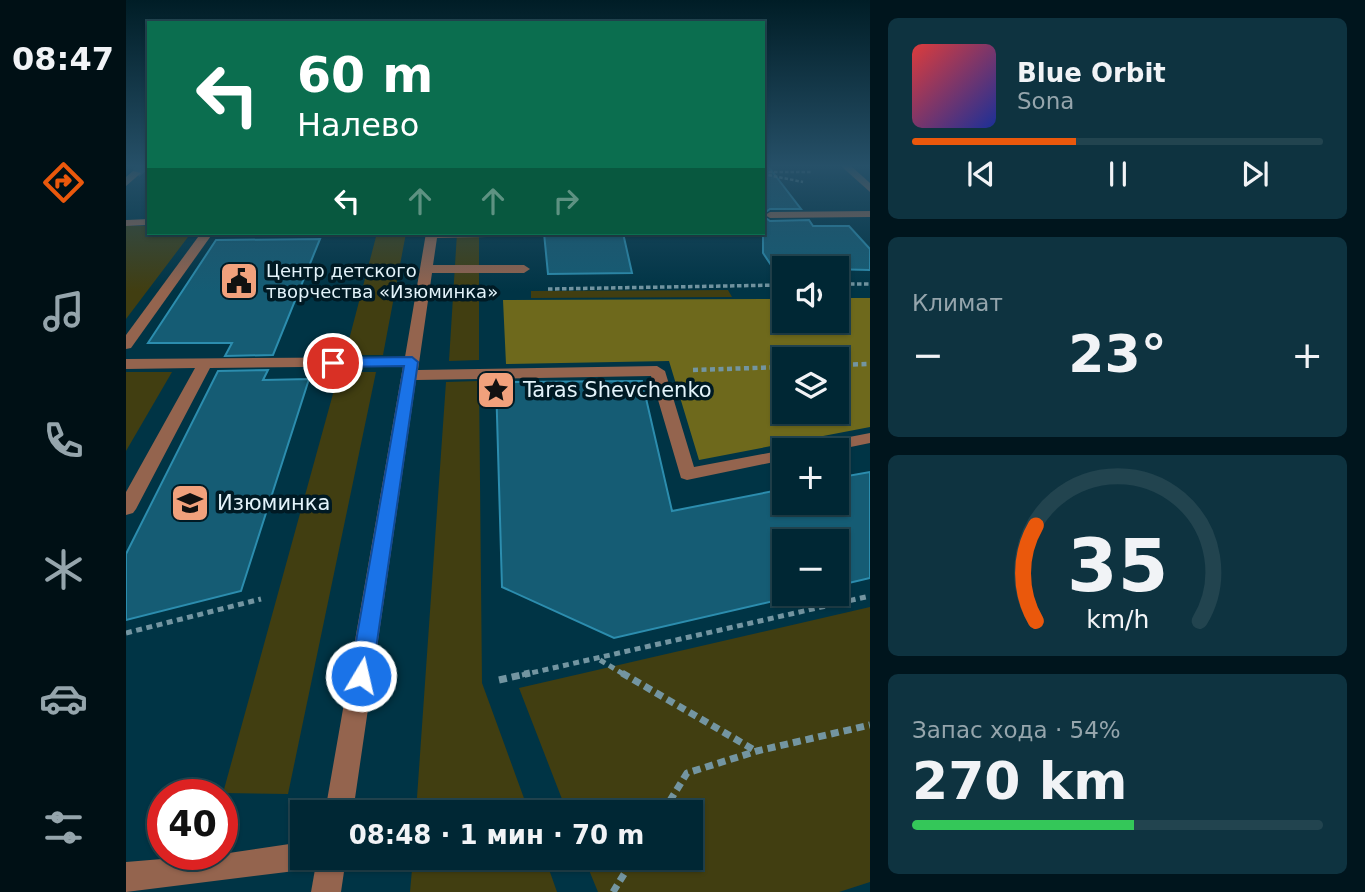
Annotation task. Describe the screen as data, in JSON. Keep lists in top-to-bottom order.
{
  "places": {
    "public building": ["Центр детского творчества «Изюминка»"],
    "place": ["Taras Shevchenko"],
    "school or university": ["Изюминка"]
  },
  "page": {
    "tabs": "08:47",
    "turn": ["60 m", "Налево"],
    "song": ["Blue Orbit", "Sona"],
    "tile": [
      "Климат",
      ["Запас хода · 54%", "270 km"]
    ],
    "map_buttons": ["+", "−"],
    "heat": ["−", "23°", "+"],
    "limit": "40",
    "trip": "08:48 · 1 мин · 70 m",
    "gauge": ["35", "km/h"]
  }
}
